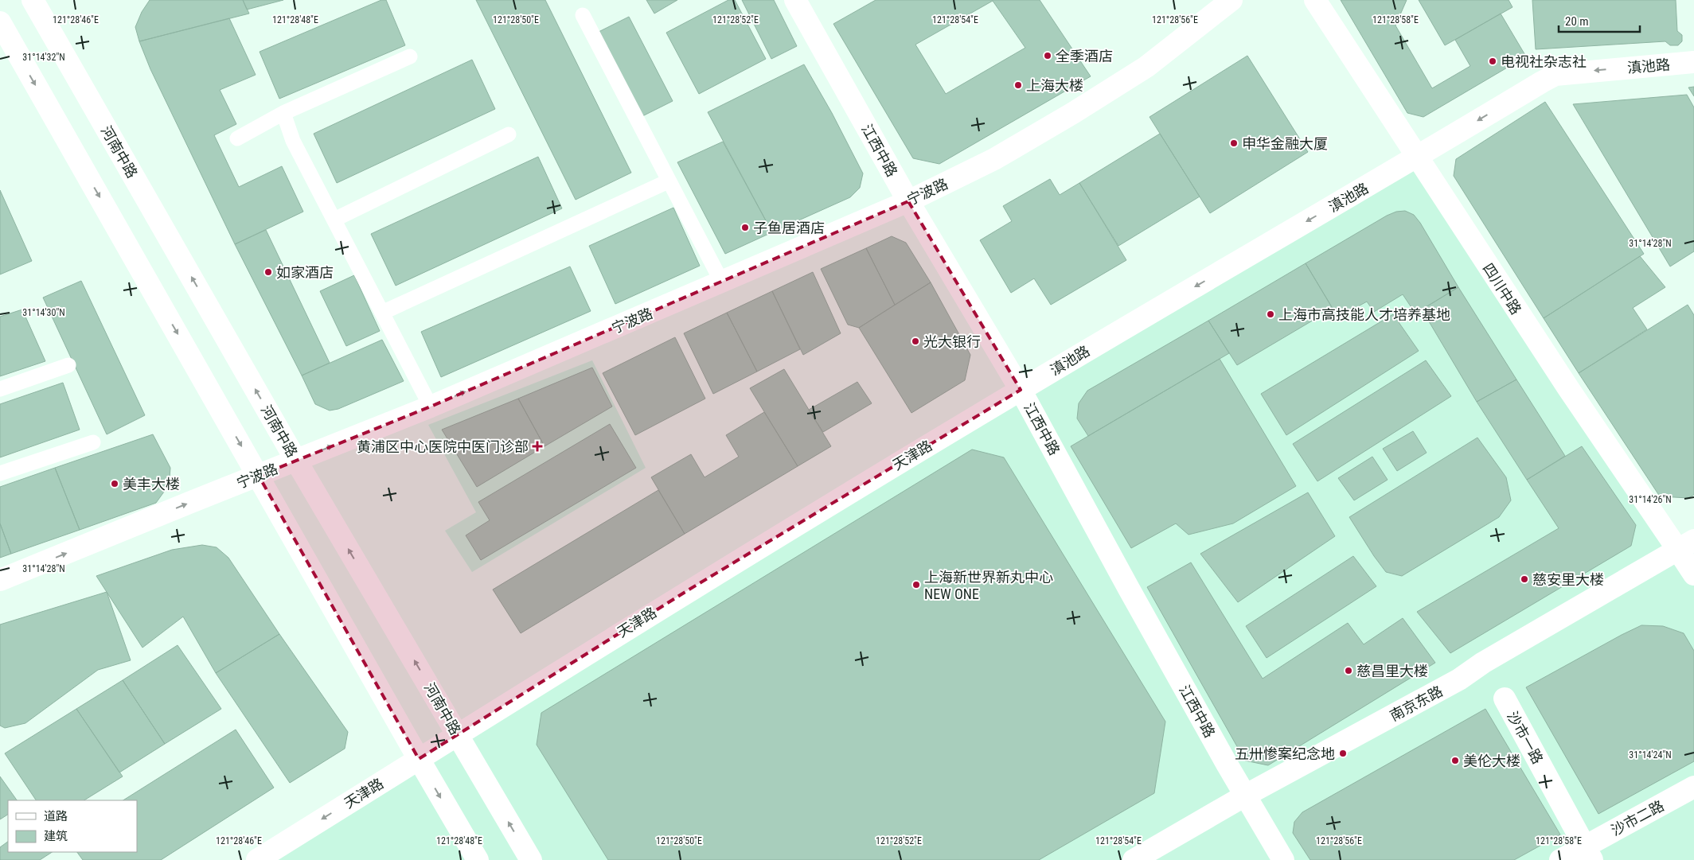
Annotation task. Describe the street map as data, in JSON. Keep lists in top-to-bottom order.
{
  "streets": {
    "street": [
      "滇池路",
      "江西中路",
      "河南中路",
      "宁波路",
      "四川中路",
      "天津路",
      "南京东路",
      "沙市一路",
      "沙市二路"
    ]
  },
  "crossings": [
    ["滇池路", "江西中路"],
    ["滇池路", "四川中路"],
    ["滇池路", "天津路"],
    ["江西中路", "宁波路"],
    ["江西中路", "天津路"],
    ["江西中路", "南京东路"],
    ["河南中路", "宁波路"],
    ["河南中路", "天津路"],
    ["四川中路", "南京东路"],
    ["沙市一路", "沙市二路"]
  ],
  "one_way": ["滇池路", "宁波路"],
  "places": {
    "other": [
      "全季酒店",
      "电视社杂志社",
      "上海大楼",
      "申华金融大厦",
      "子鱼居酒店",
      "如家酒店",
      "上海市高技能人才培养基地",
      "光大银行",
      "美丰大楼",
      "慈安里大楼",
      "上海新世界新丸中心 NEW ONE",
      "慈昌里大楼",
      "五卅惨案纪念地",
      "美伦大楼"
    ],
    "health": ["黄浦区中心医院中医门诊部"]
  },
  "legend": ["道路", "建筑"],
  "scale_bar": "20 m",
  "coordinates": [
    "121°28'46\"E",
    "121°28'48\"E",
    "121°28'50\"E",
    "121°28'52\"E",
    "121°28'54\"E",
    "121°28'56\"E",
    "121°28'58\"E",
    "31°14'32\"N",
    "31°14'28\"N",
    "31°14'30\"N",
    "31°14'26\"N",
    "31°14'24\"N"
  ]
}
